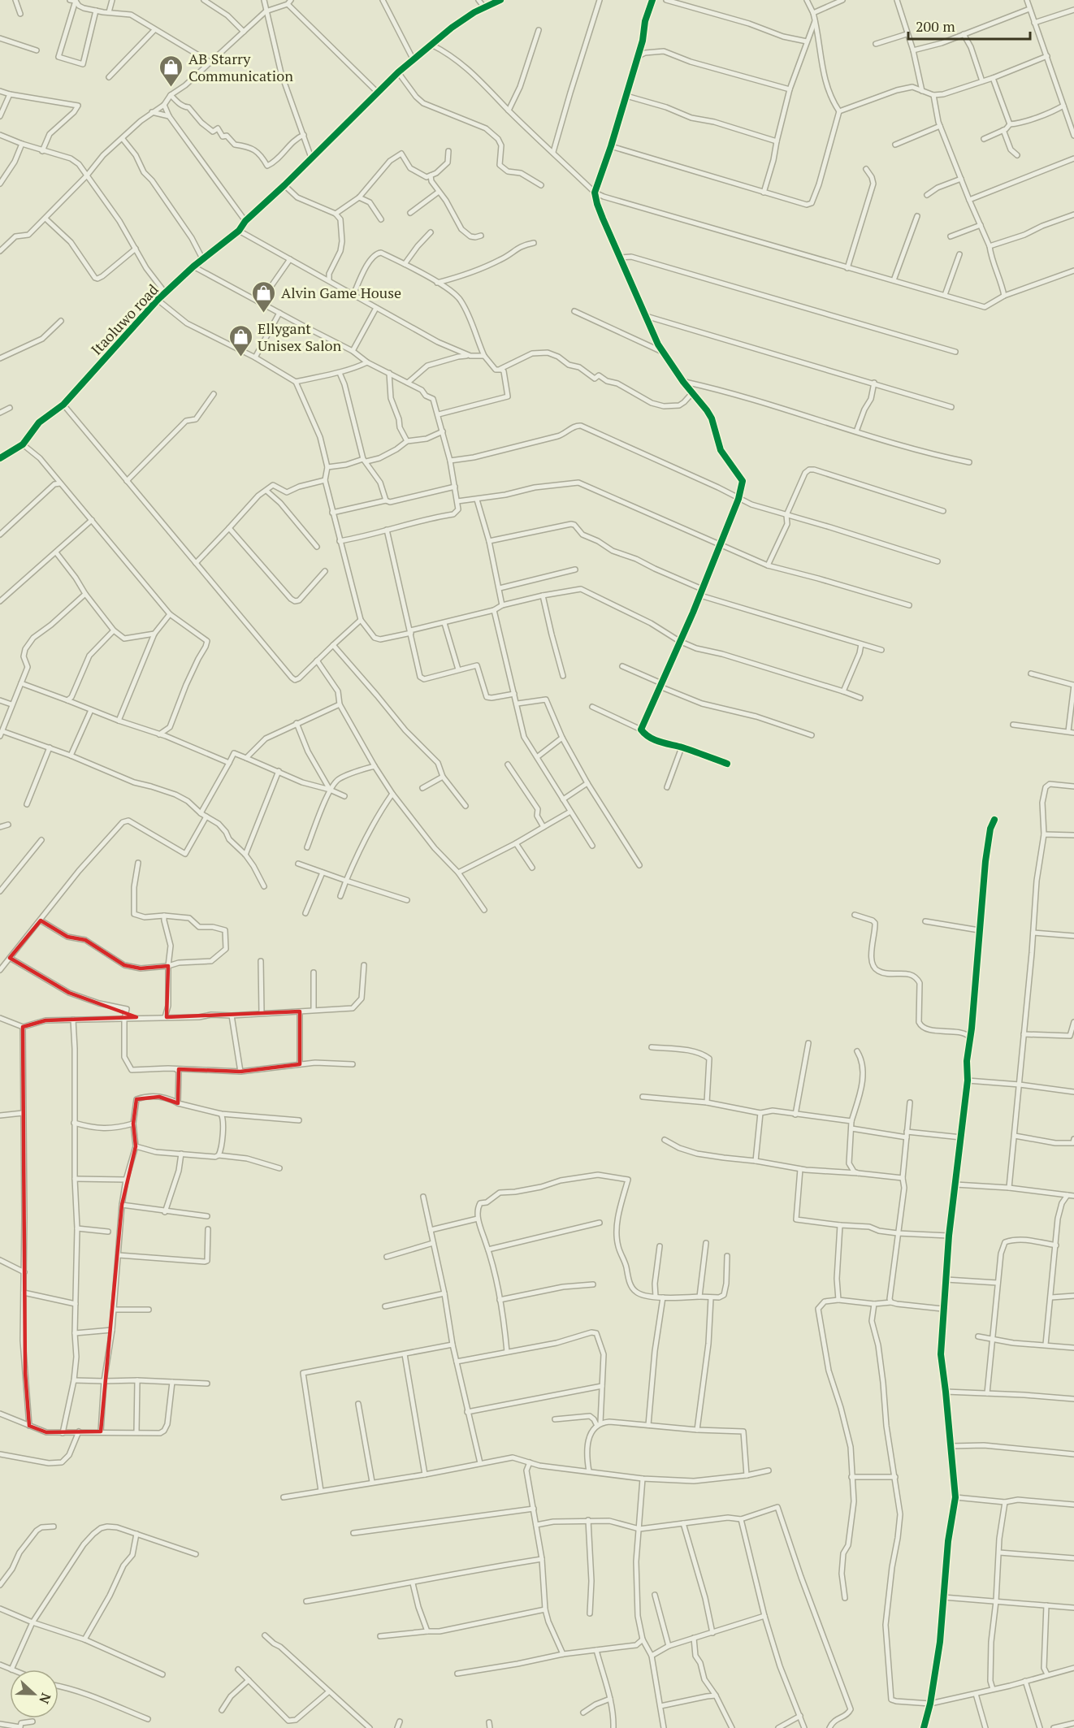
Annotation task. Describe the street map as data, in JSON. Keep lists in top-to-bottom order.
{
  "streets": {
    "street": ["Itaoluwo road"]
  },
  "places": {
    "shop": ["AB Starry Communication", "Alvin Game House", "Ellygant Unisex Salon"]
  },
  "scale_bar": "200 m",
  "north": "right"
}
